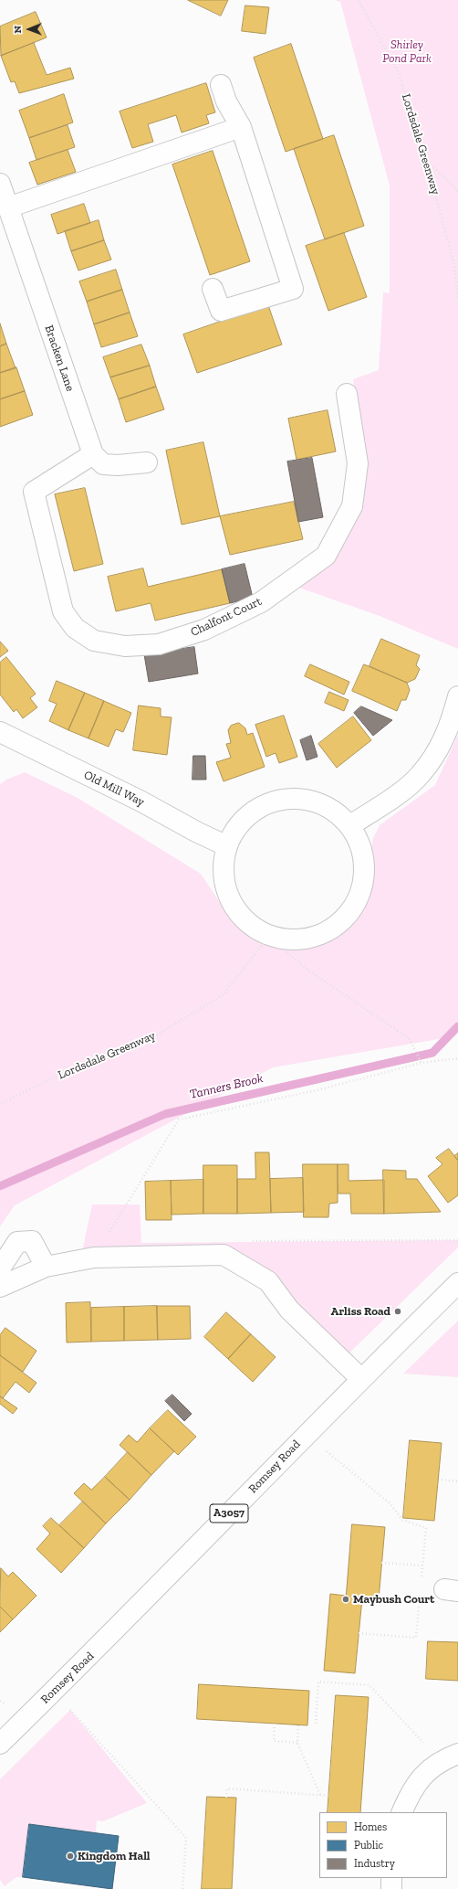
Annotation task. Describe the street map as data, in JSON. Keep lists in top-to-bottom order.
{
  "streets": {
    "street": [
      "Bracken Lane",
      "Chalfont Court",
      "Old Mill Way",
      "Romsey Road",
      "A3057"
    ],
    "path": ["Lordsdale Greenway"]
  },
  "crossings": [
    ["Bracken Lane", "Chalfont Court"]
  ],
  "water": ["Tanners Brook"],
  "parks": ["Shirley Pond Park"],
  "places": ["Arliss Road", "Maybush Court", "Kingdom Hall"],
  "legend": ["Homes", "Public", "Industry"],
  "north": "left"
}
